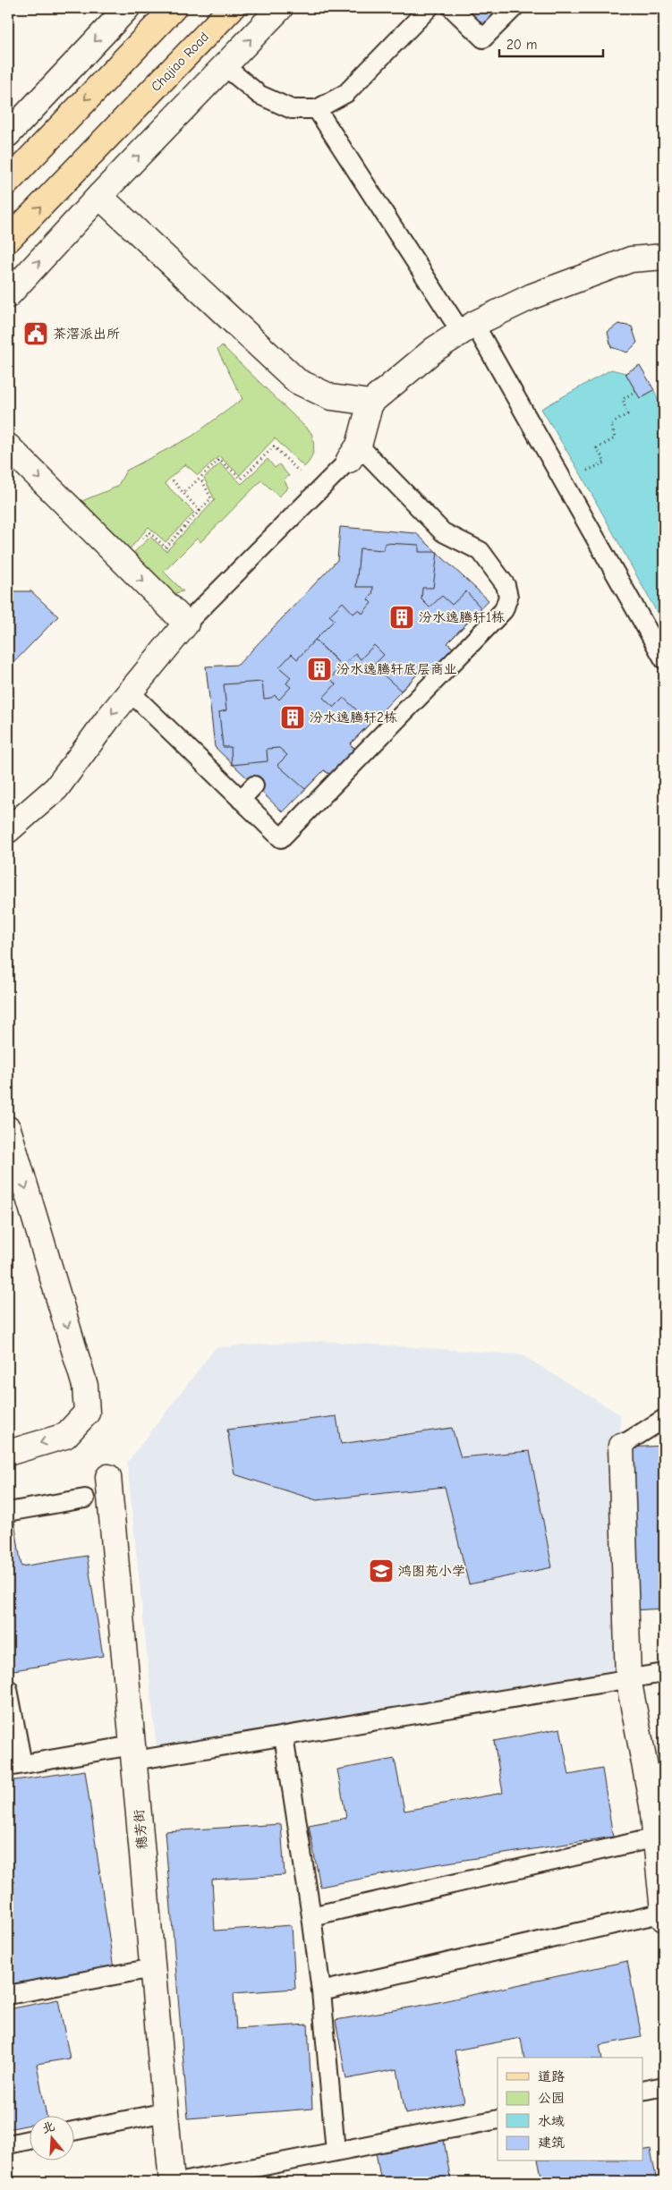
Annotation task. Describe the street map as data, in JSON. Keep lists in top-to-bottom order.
{
  "streets": {
    "main road": ["Chajiao Road"],
    "street": ["穗芳街"]
  },
  "places": {
    "public building": ["茶滘派出所"],
    "building": ["汾水逸腾轩1栋", "汾水逸腾轩底层商业", "汾水逸腾轩2栋"],
    "school or university": ["鸿图苑小学"]
  },
  "legend": [
    "道路",
    "公园",
    "水域",
    "建筑"
  ],
  "scale_bar": "20 m",
  "north": "top"
}
